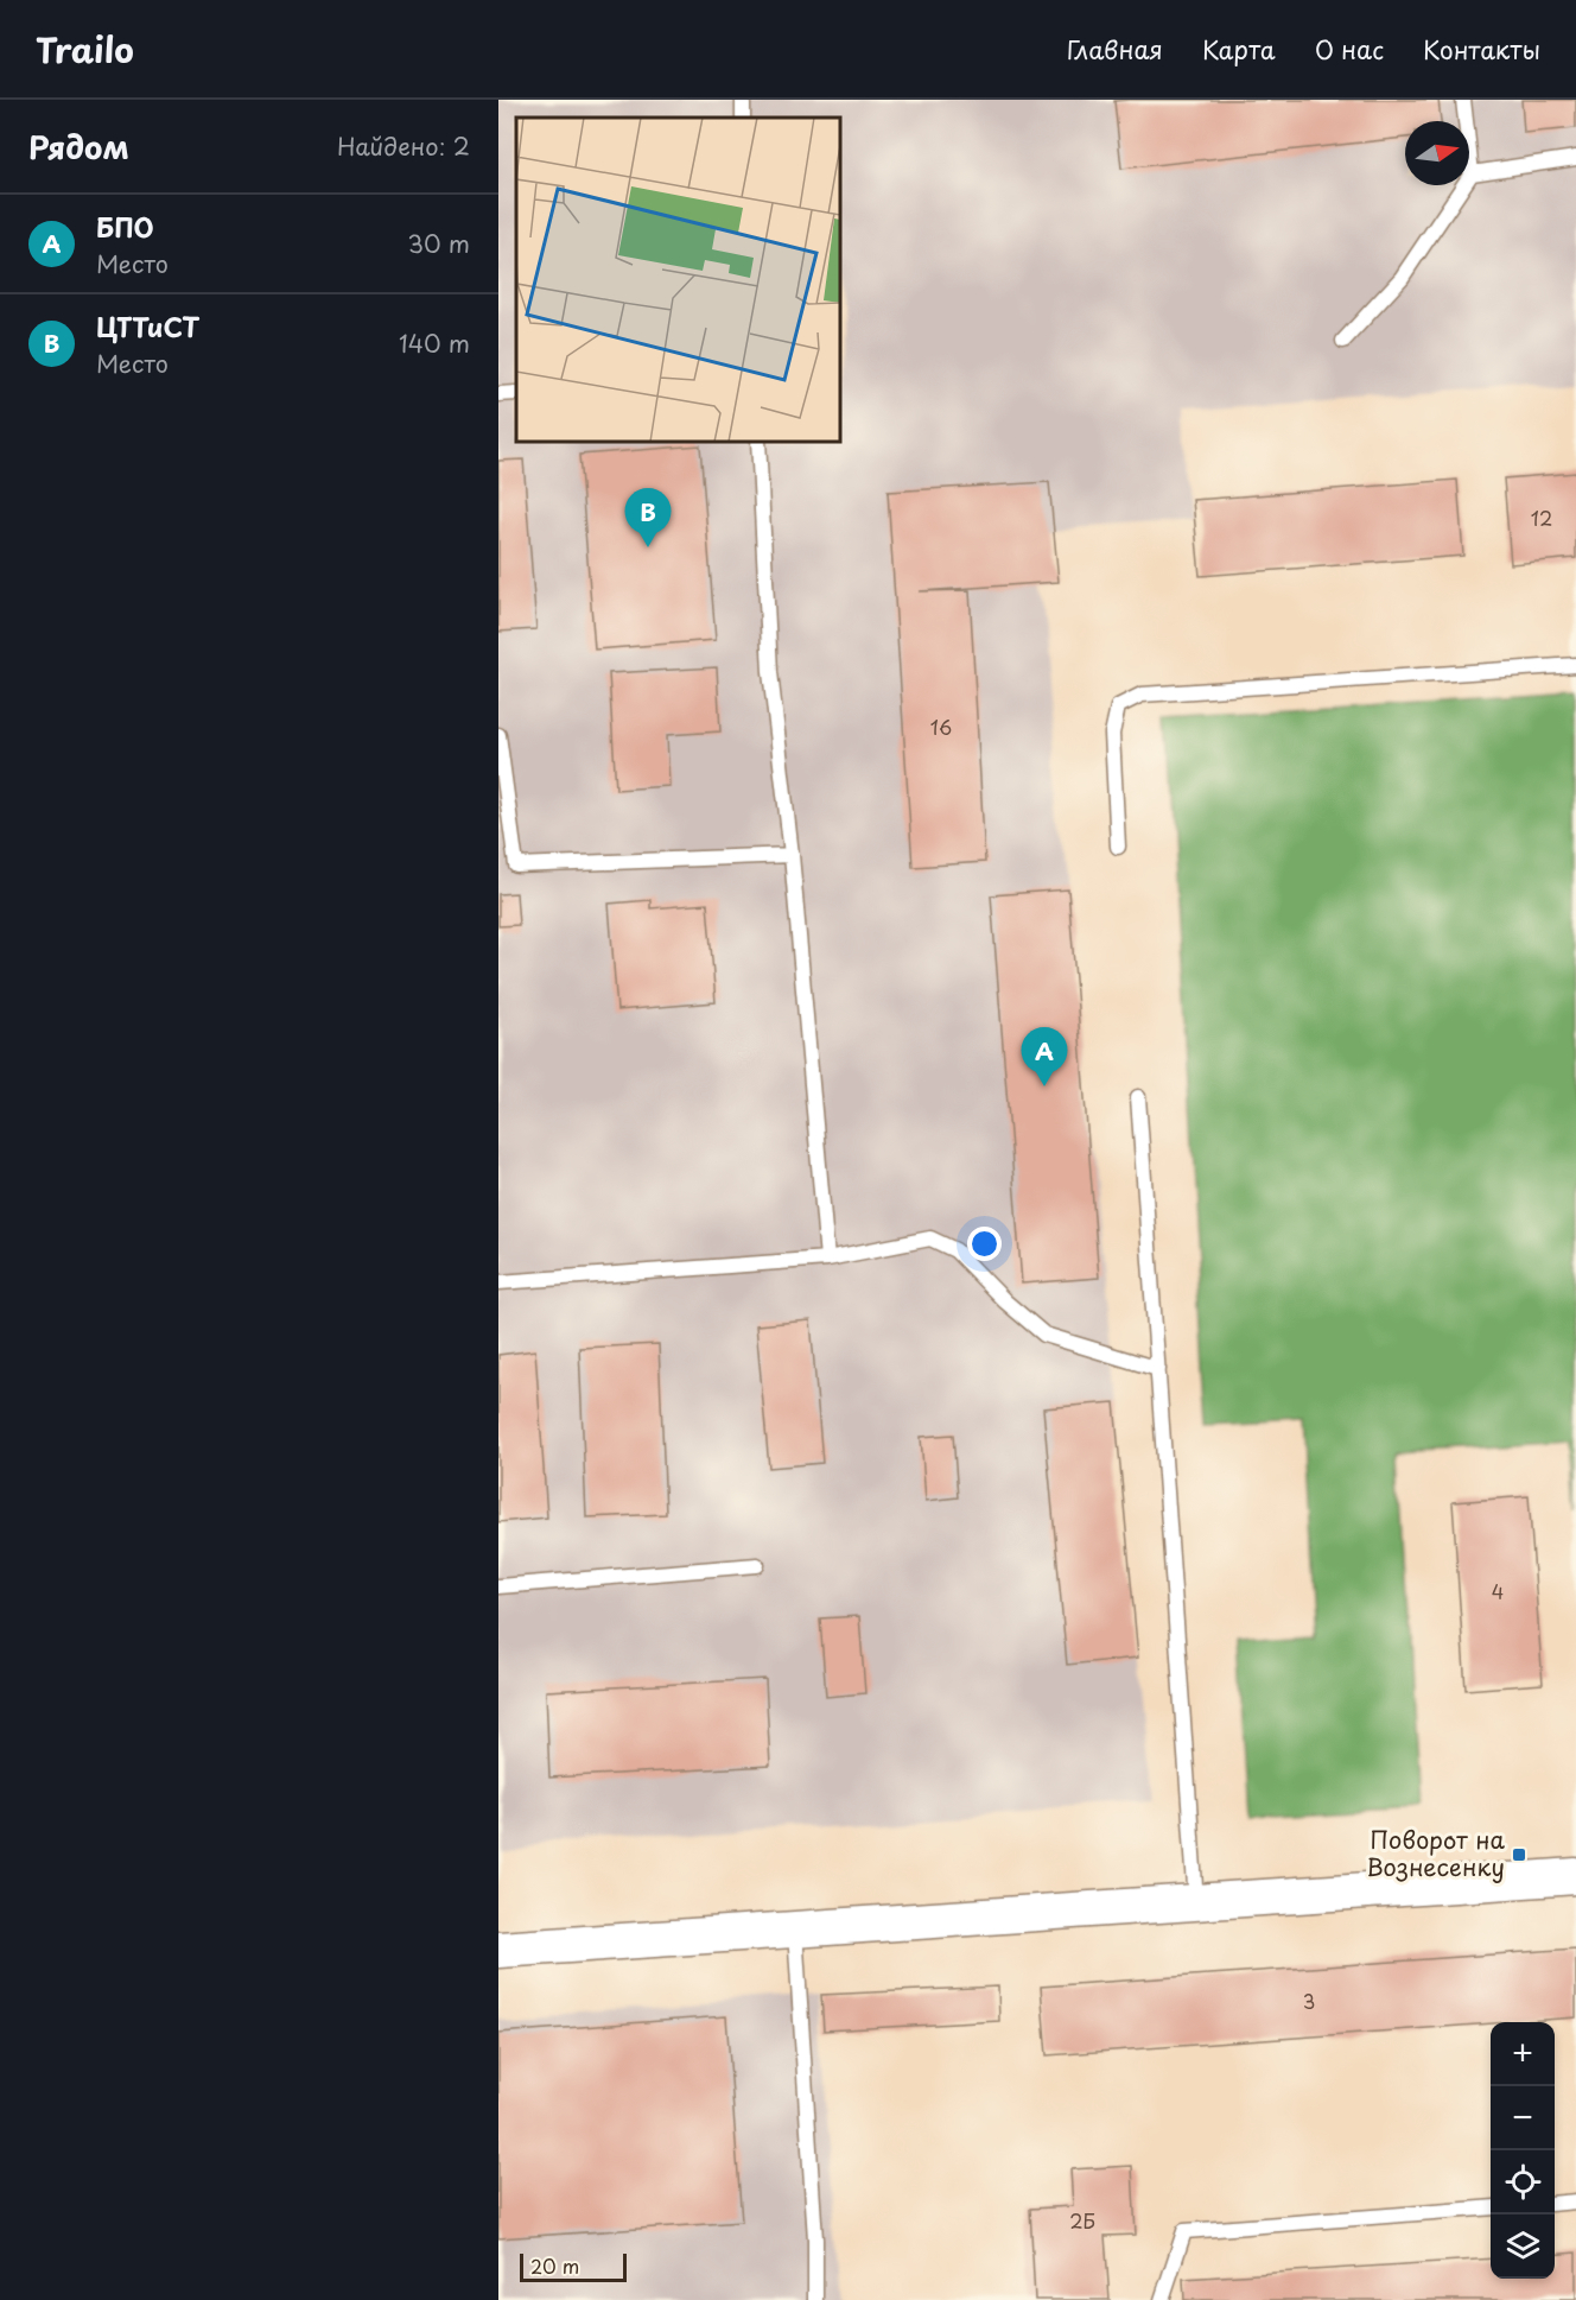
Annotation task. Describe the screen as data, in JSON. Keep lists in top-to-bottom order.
{
  "places": {
    "transit": ["Поворот на Вознесенку"]
  },
  "house_numbers": [
    "12",
    "16",
    "4",
    "3",
    "2Б"
  ],
  "scale_bar": "20 m",
  "north": "right",
  "page": {
    "header": "Trailo",
    "nav": [
      "Главная",
      "Карта",
      "О нас",
      "Контакты"
    ],
    "heading": ["Рядом", "Найдено: 2"],
    "list": [
      {
        "mark": "A",
        "name": "БПО",
        "note": "Место",
        "value": "30 m"
      },
      {
        "mark": "B",
        "name": "ЦТТиСТ",
        "note": "Место",
        "value": "140 m"
      }
    ],
    "pins": ["B", "A"],
    "map_buttons": ["+", "−"],
    "scale": "20 m"
  }
}
